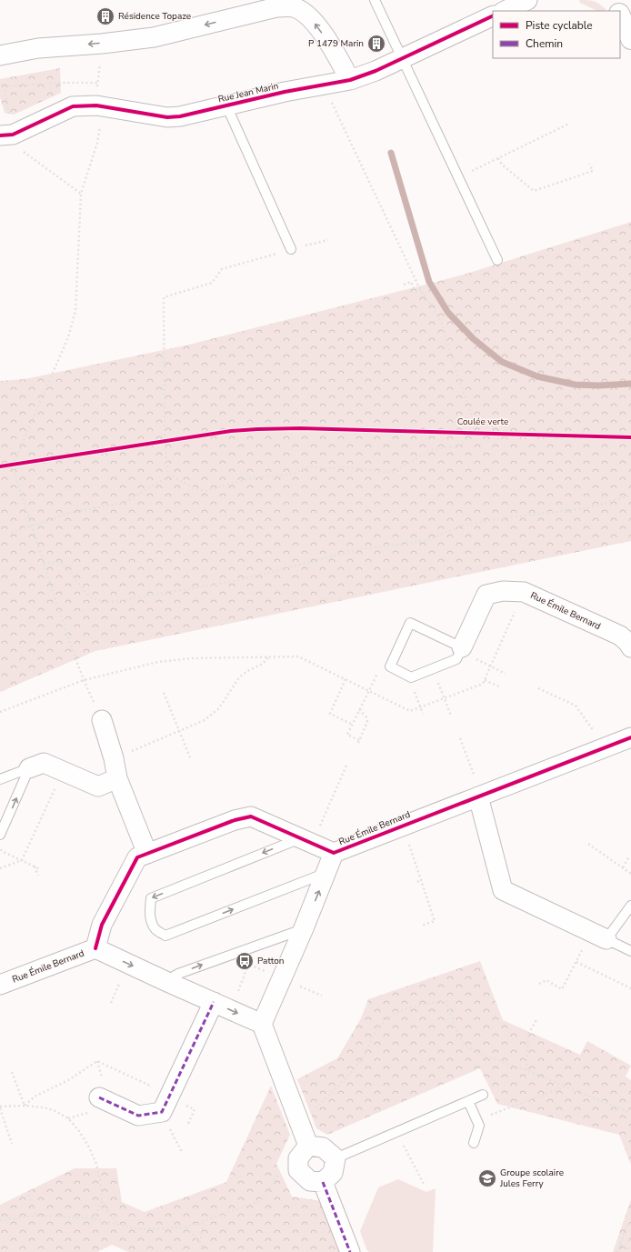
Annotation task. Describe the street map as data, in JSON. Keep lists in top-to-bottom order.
{
  "streets": {
    "street": ["Rue Jean Marin", "Rue Émile Bernard"]
  },
  "parks": ["Coulée verte"],
  "places": {
    "building": ["Résidence Topaze", "P 1479 Marin"],
    "bus stop": ["Patton"],
    "school or university": ["Groupe scolaire Jules Ferry"]
  },
  "legend": ["Piste cyclable", "Chemin"]
}
